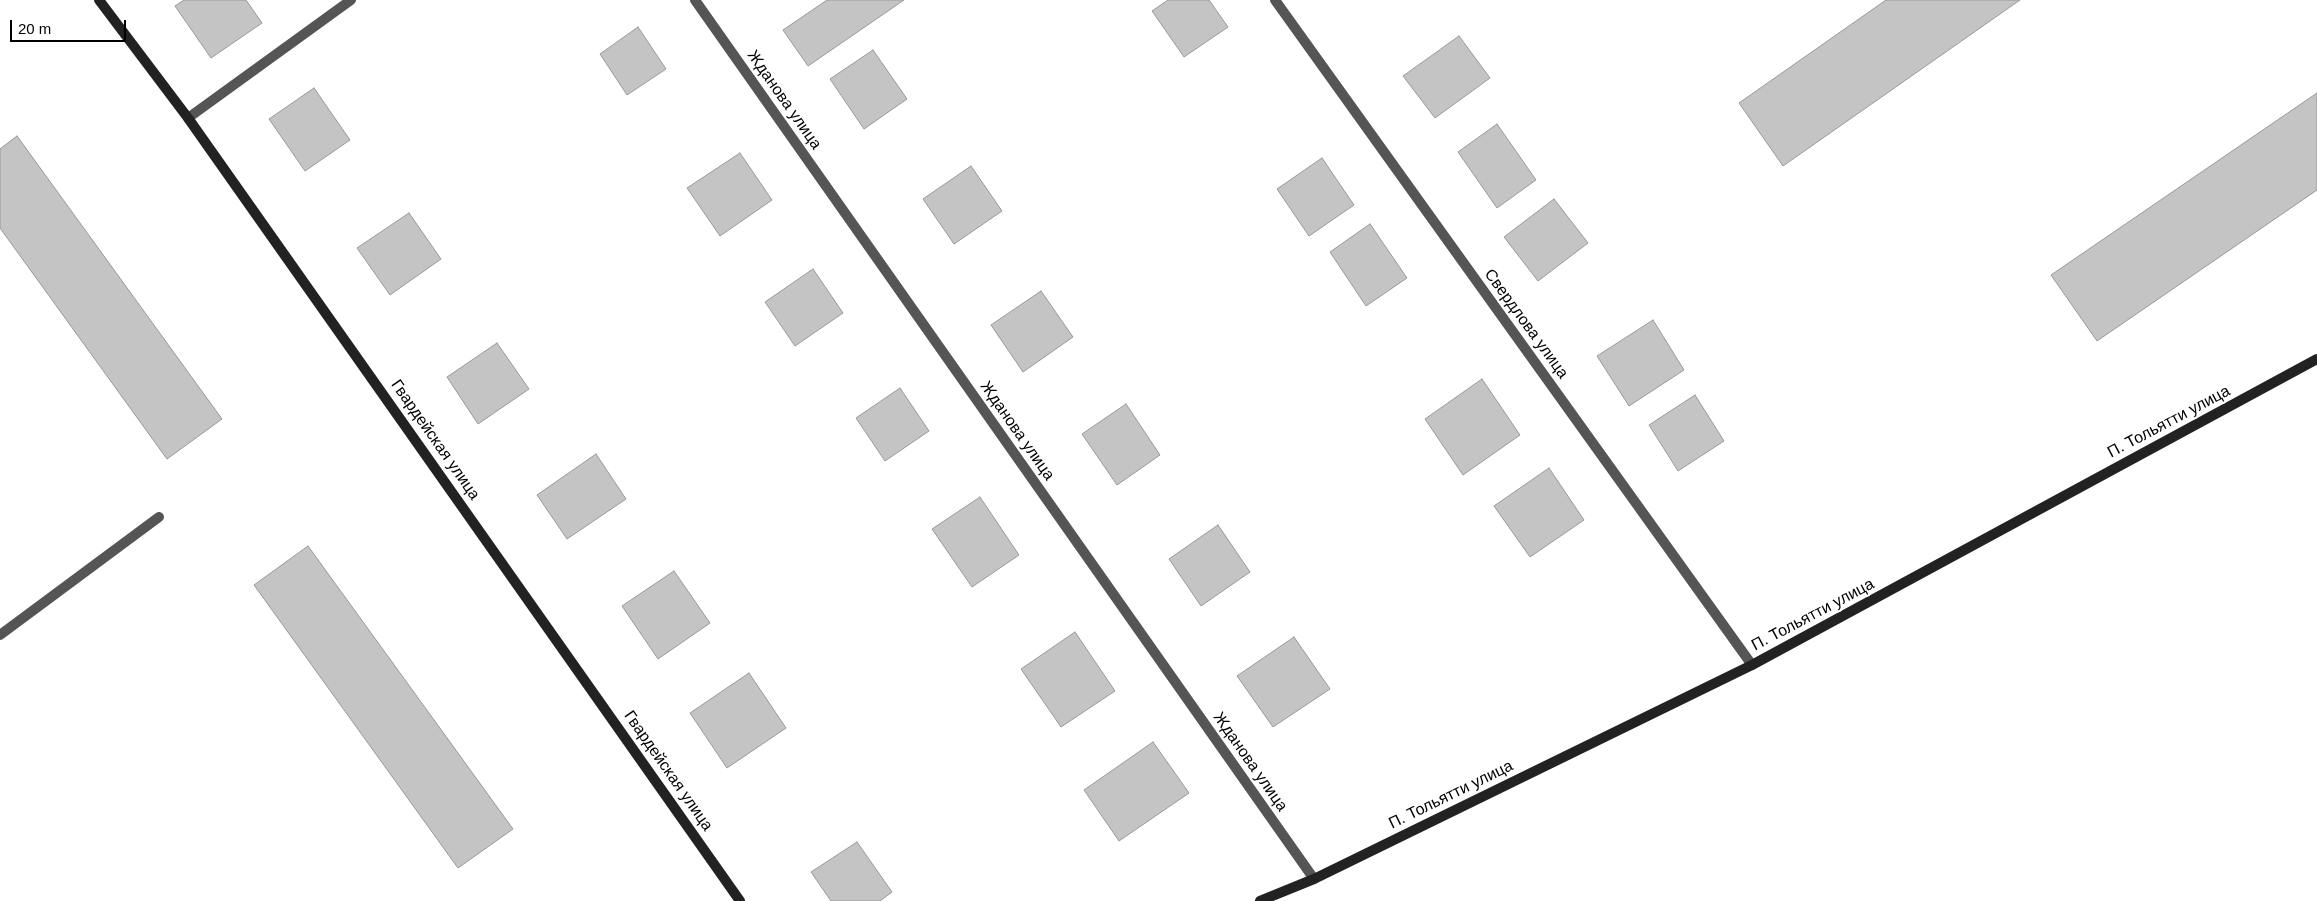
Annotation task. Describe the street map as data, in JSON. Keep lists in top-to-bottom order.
{
  "streets": {
    "street": [
      "Жданова улица",
      "Свердлова улица",
      "П. Тольятти улица",
      "Гвардейская улица"
    ]
  },
  "crossings": [
    ["Жданова улица", "П. Тольятти улица"],
    ["Свердлова улица", "П. Тольятти улица"]
  ],
  "scale_bar": "20 m"
}
